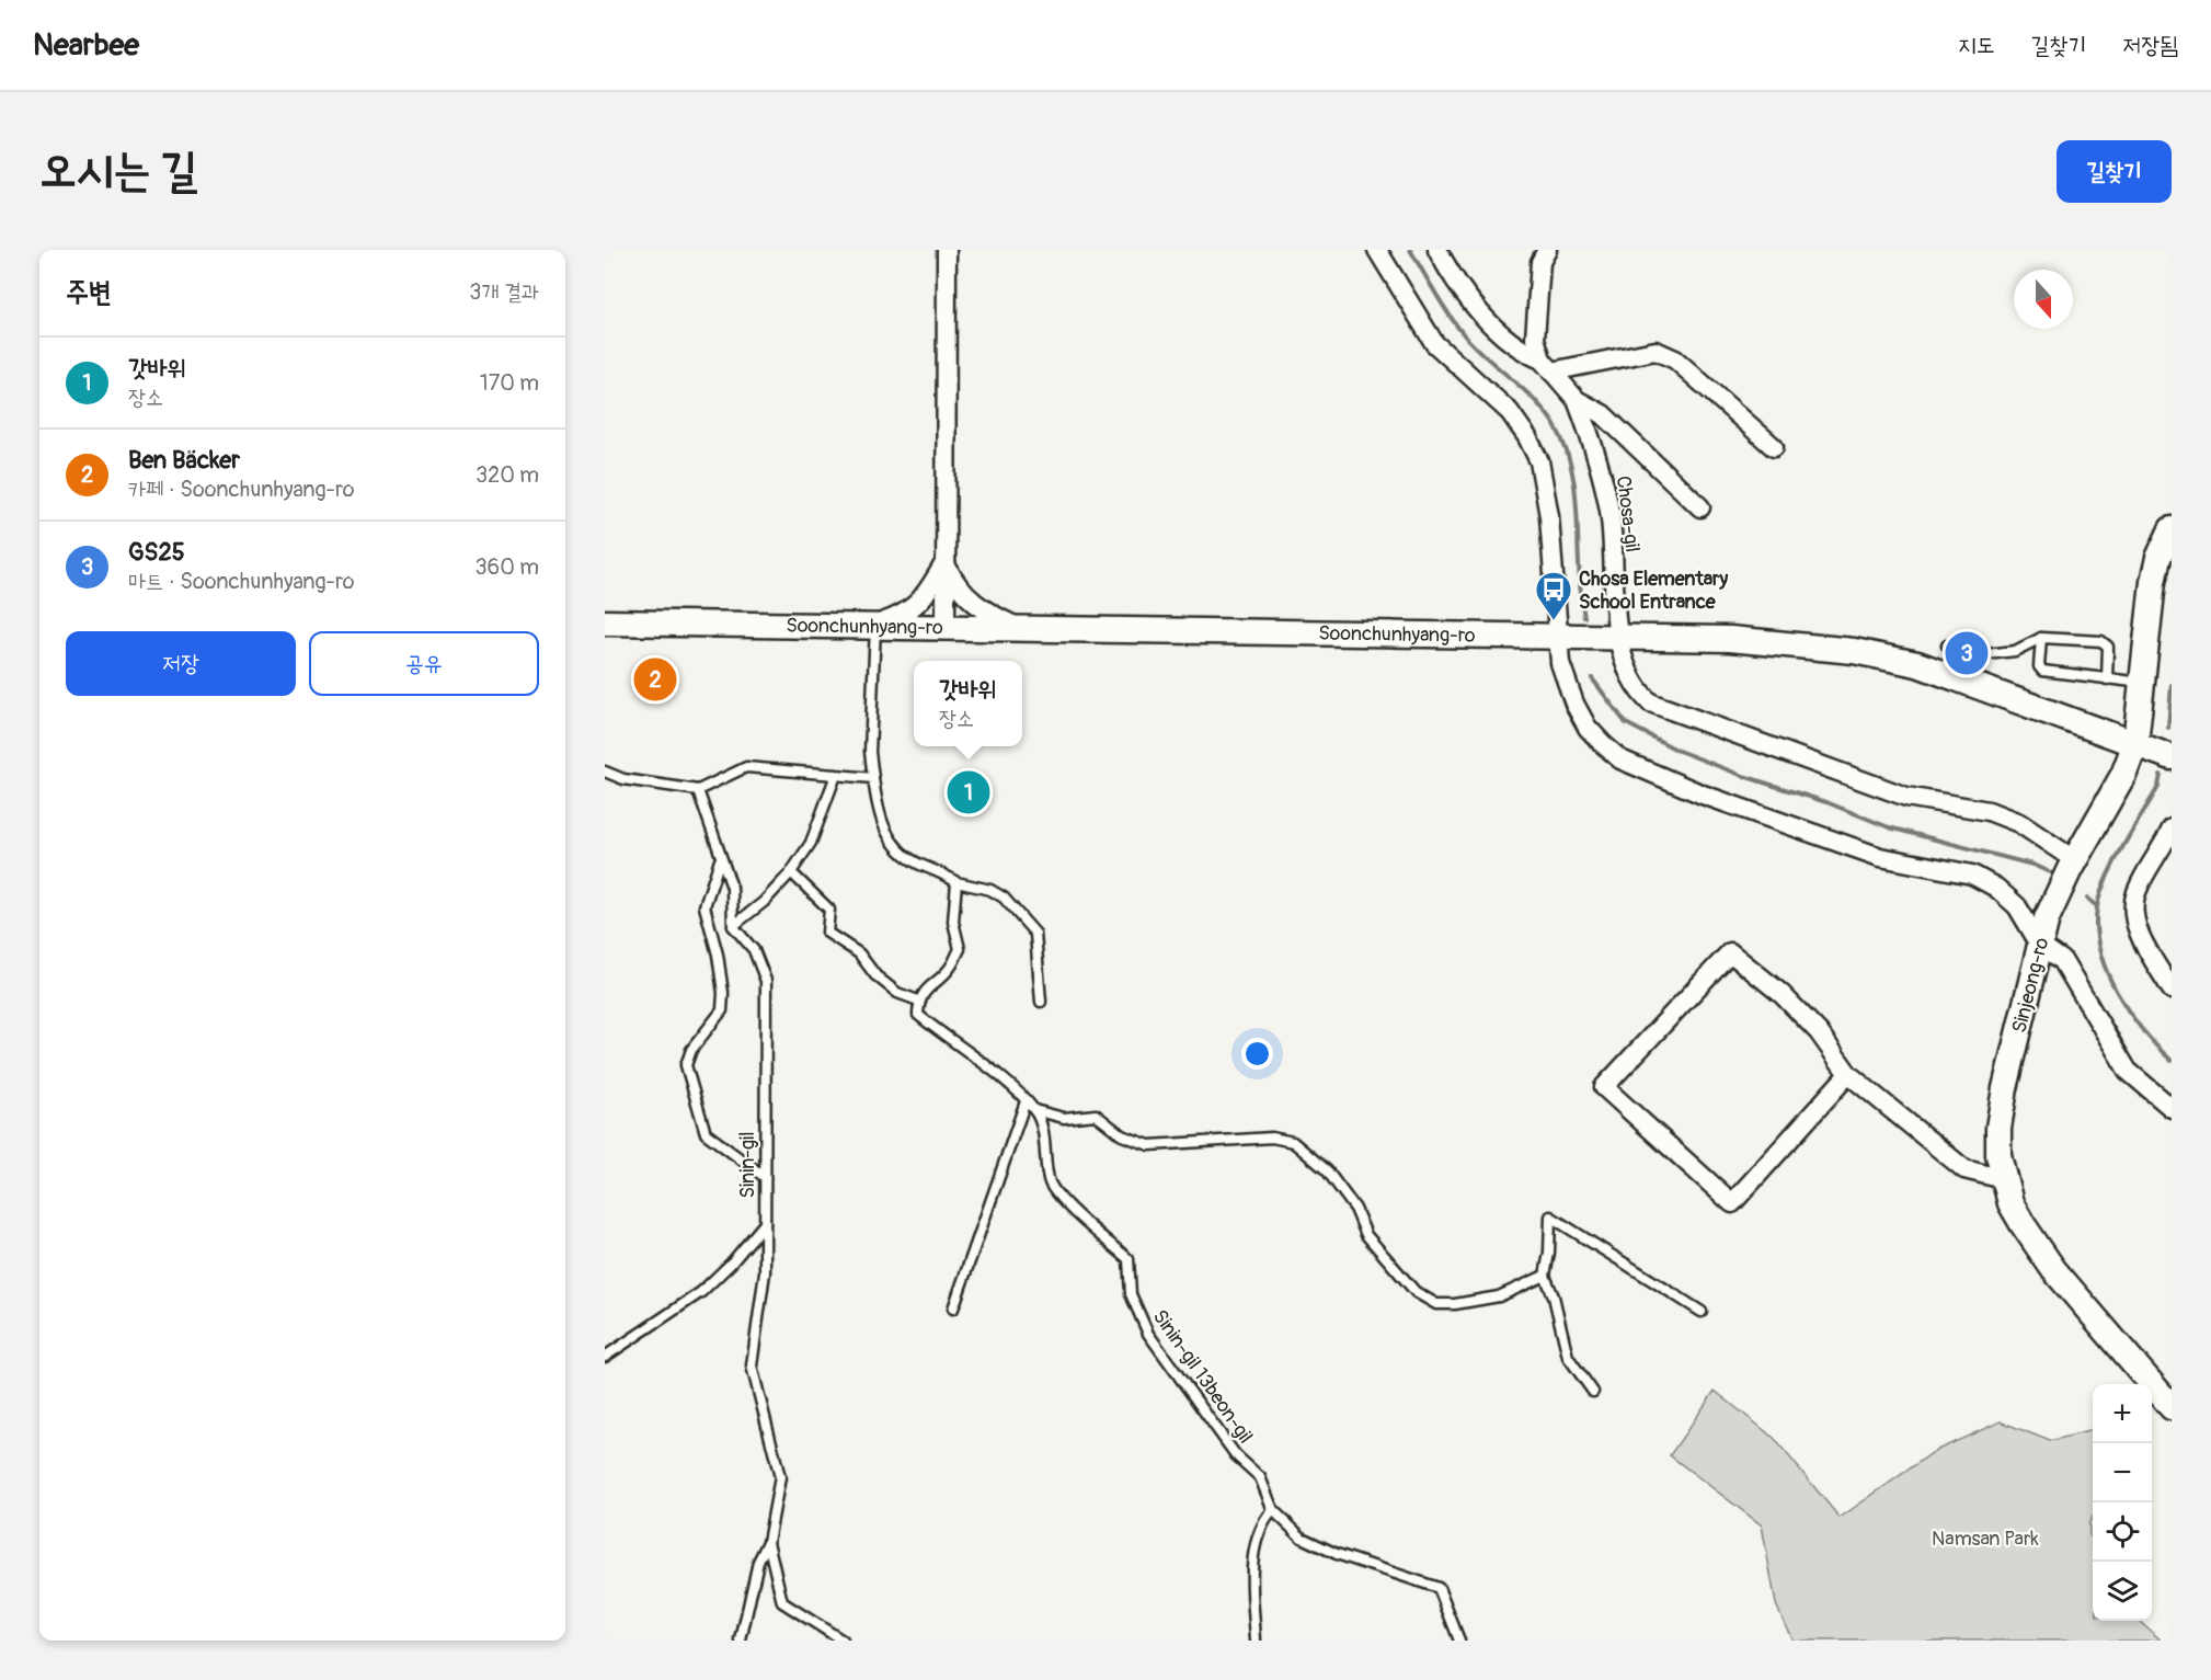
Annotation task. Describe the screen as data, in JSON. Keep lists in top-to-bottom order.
{
  "streets": {
    "main road": ["Soonchunhyang-ro", "Sinjeong-ro"],
    "street": ["Chosa-gil"],
    "lane": ["Sinin-gil", "Sinin-gil 13beon-gil"]
  },
  "crossings": [
    ["Chosa-gil", "Soonchunhyang-ro"],
    ["Chosa-gil", "Sinjeong-ro"],
    ["Soonchunhyang-ro", "Sinjeong-ro"]
  ],
  "parks": ["Namsan Park"],
  "places": {
    "bus stop": ["Chosa Elementary School Entrance"]
  },
  "north": "bottom",
  "page": {
    "header": "Nearbee",
    "nav": ["지도", "길찾기", "저장됨"],
    "buttons": [
      "길찾기",
      ["저장", "공유"]
    ],
    "title": "오시는 길",
    "heading": ["주변", "3개 결과"],
    "list": [
      {
        "mark": "1",
        "name": "갓바위",
        "note": "장소",
        "value": "170 m"
      },
      {
        "mark": "2",
        "name": "Ben Bäcker",
        "note": "카페 · Soonchunhyang-ro",
        "value": "320 m"
      },
      {
        "mark": "3",
        "name": "GS25",
        "note": "마트 · Soonchunhyang-ro",
        "value": "360 m"
      }
    ],
    "pins": ["3", "2", "1"],
    "popup": ["갓바위", "장소"],
    "map_buttons": ["+", "−"]
  }
}
